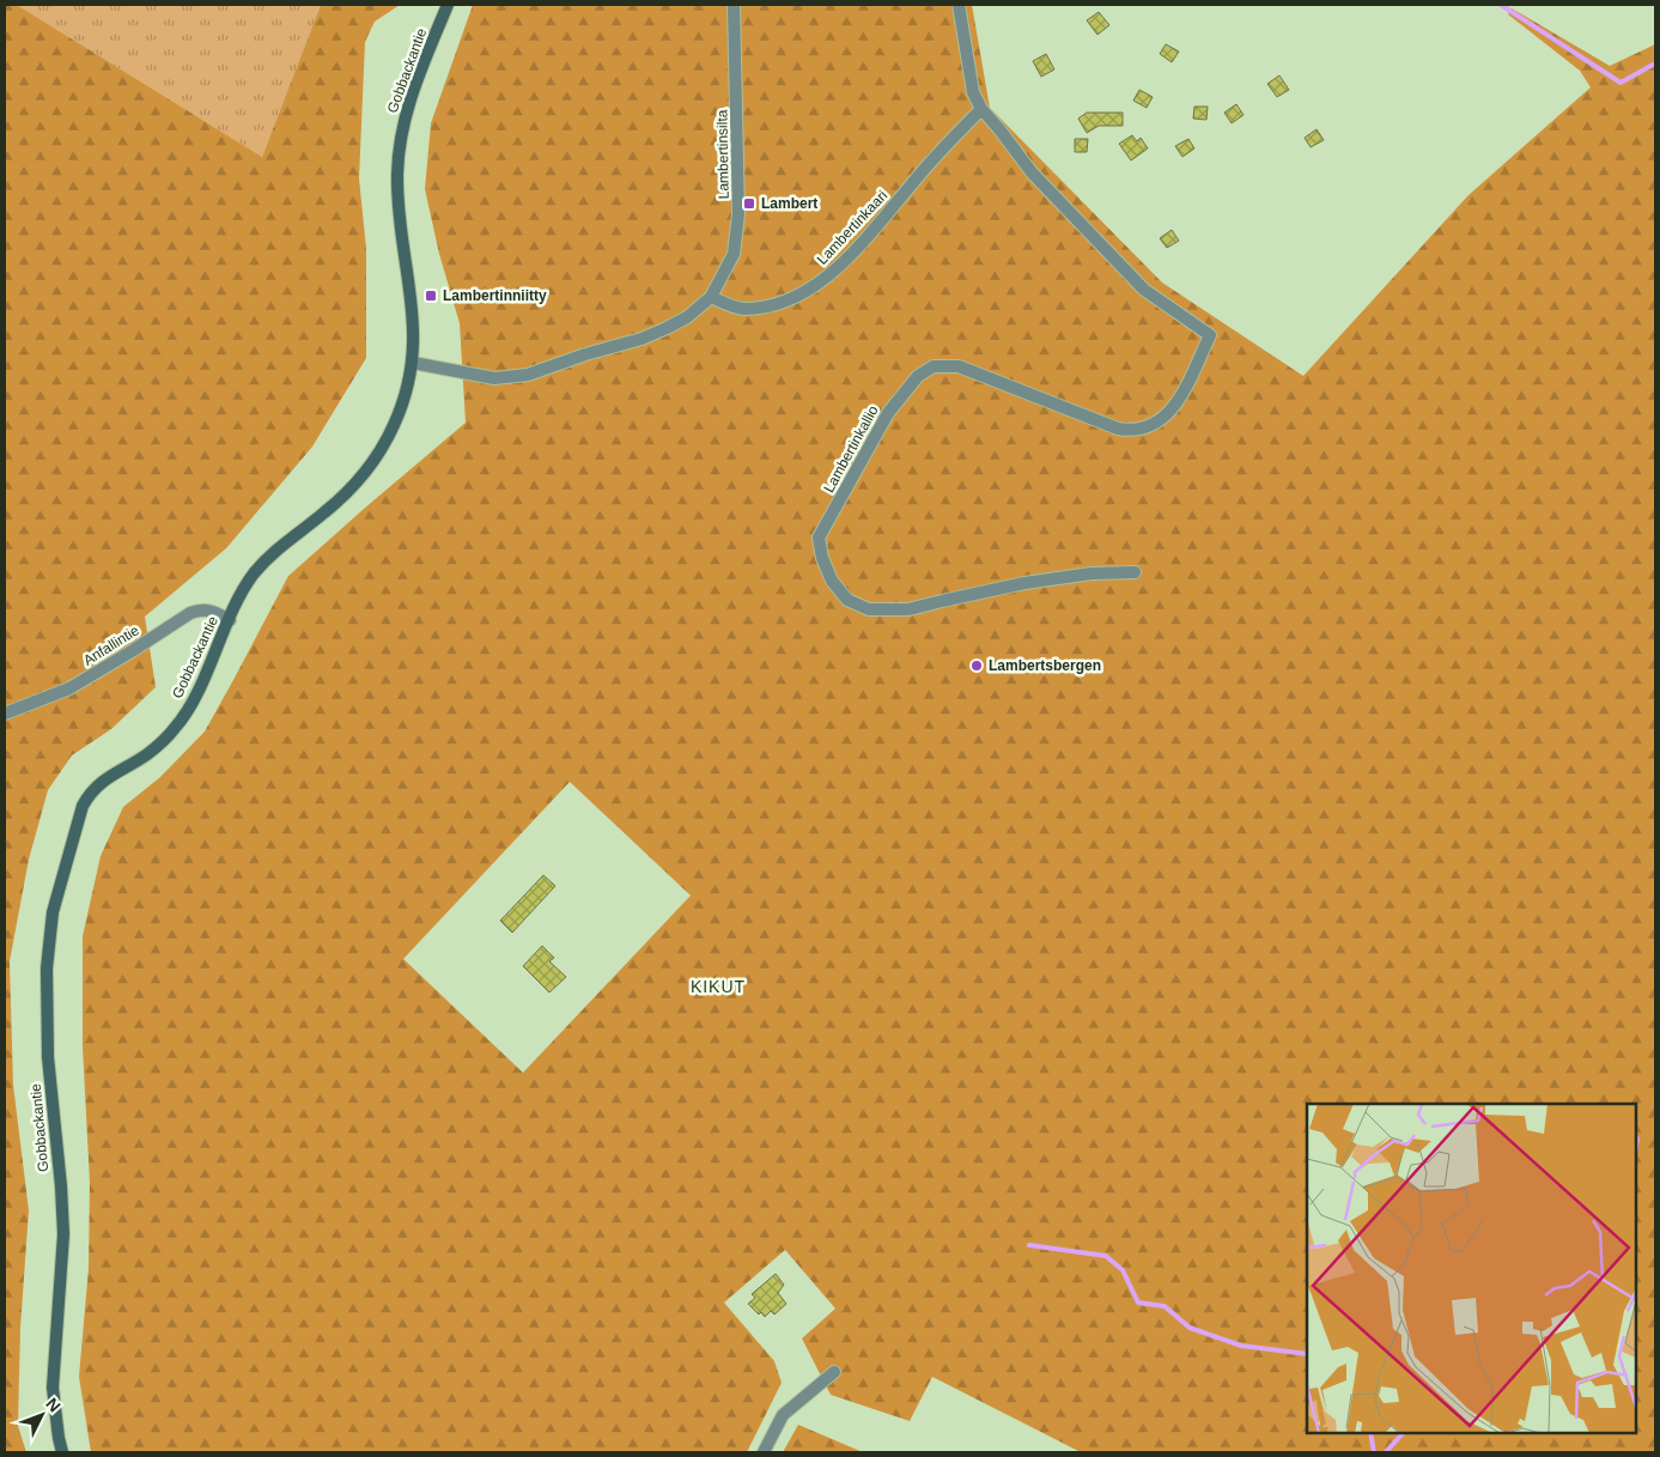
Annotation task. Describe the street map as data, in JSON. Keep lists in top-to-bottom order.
{
  "streets": {
    "street": [
      "Gobbackantie",
      "Lambertinsilta",
      "Lambertinkaari",
      "Lambertinkallio",
      "Anfallintie"
    ]
  },
  "crossings": [
    ["Gobbackantie", "Anfallintie"],
    ["Lambertinsilta", "Lambertinkaari"],
    ["Lambertinkaari", "Lambertinkallio"]
  ],
  "districts": ["KIKUT"],
  "places": {
    "transit": ["Lambert", "Lambertinniitty"],
    "other": ["Lambertsbergen"]
  },
  "north": "top right"
}
